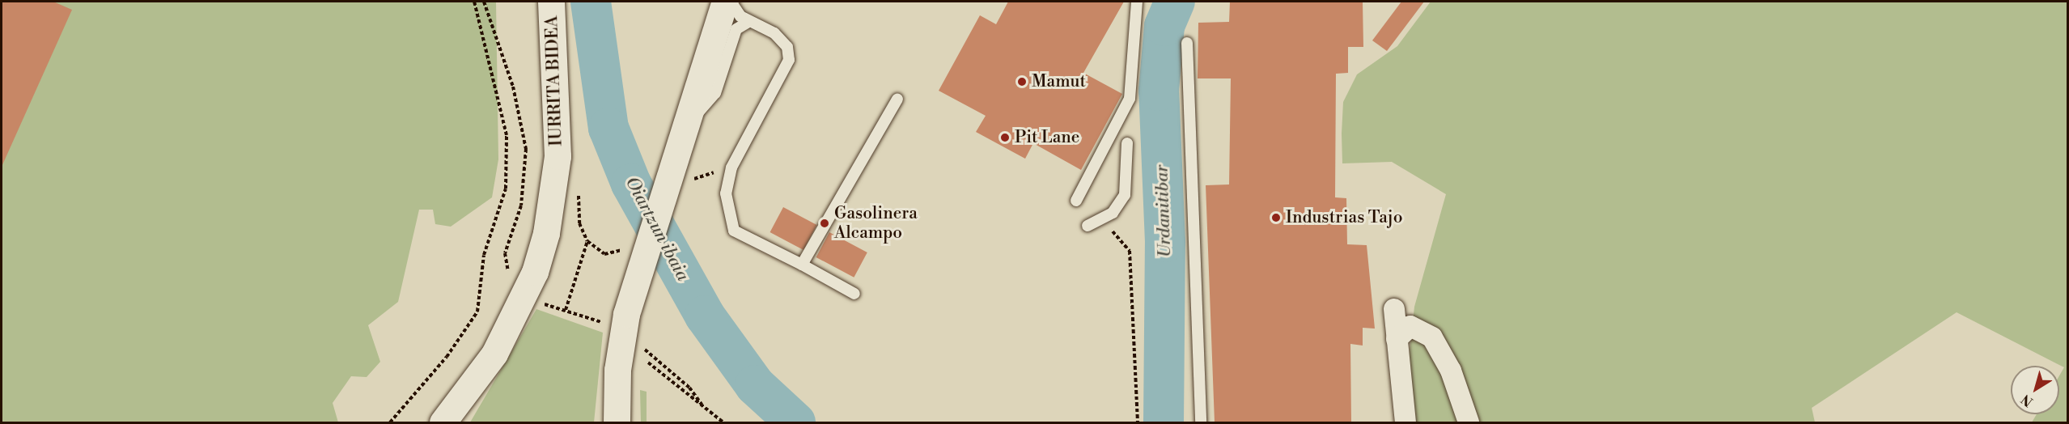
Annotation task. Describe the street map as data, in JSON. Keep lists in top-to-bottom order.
{
  "streets": {
    "street": ["IURRITA BIDEA"]
  },
  "water": ["Urdanitibar", "Oiartzun ibaia"],
  "places": [
    "Mamut",
    "Pit Lane",
    "Industrias Tajo",
    "Gasolinera Alcampo"
  ],
  "north": "bottom left"
}
